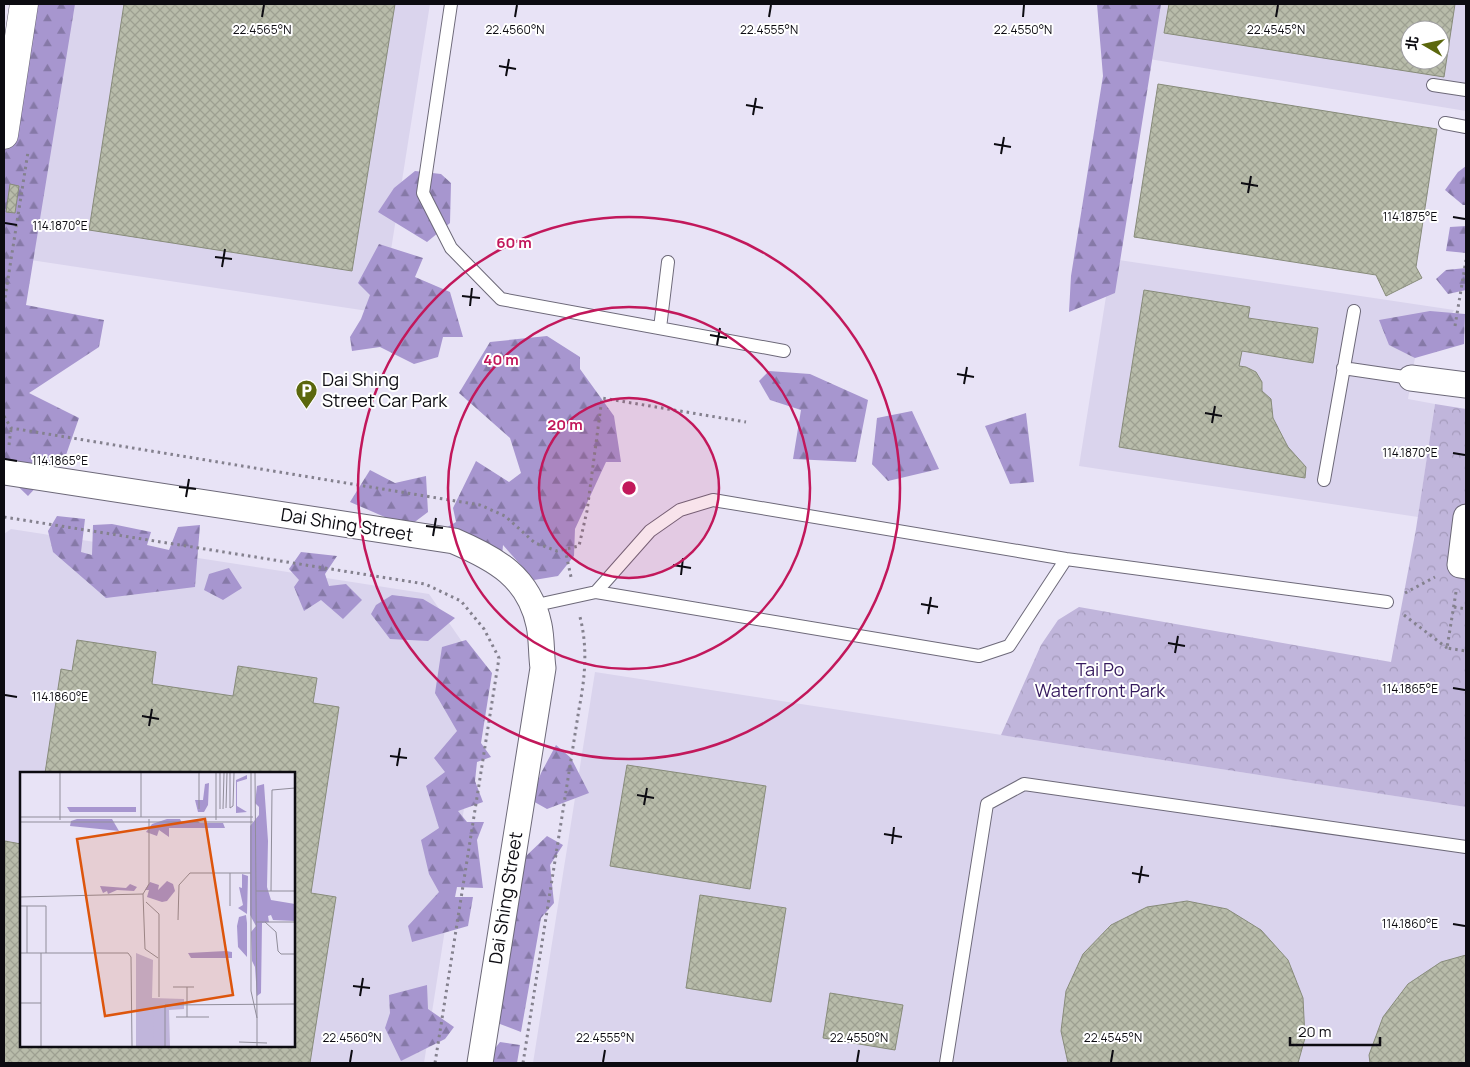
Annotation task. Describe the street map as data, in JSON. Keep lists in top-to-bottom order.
{
  "streets": {
    "street": ["Dai Shing Street"]
  },
  "parks": ["Tai Po Waterfront Park"],
  "places": {
    "parking": ["Dai Shing Street Car Park"]
  },
  "scale_bar": "20 m",
  "north": "left",
  "coordinates": [
    "22.4565°N",
    "22.4560°N",
    "22.4555°N",
    "22.4550°N",
    "22.4545°N",
    "114.1875°E",
    "114.1870°E",
    "114.1865°E",
    "114.1860°E"
  ],
  "rings": ["60 m", "40 m", "20 m"]
}
